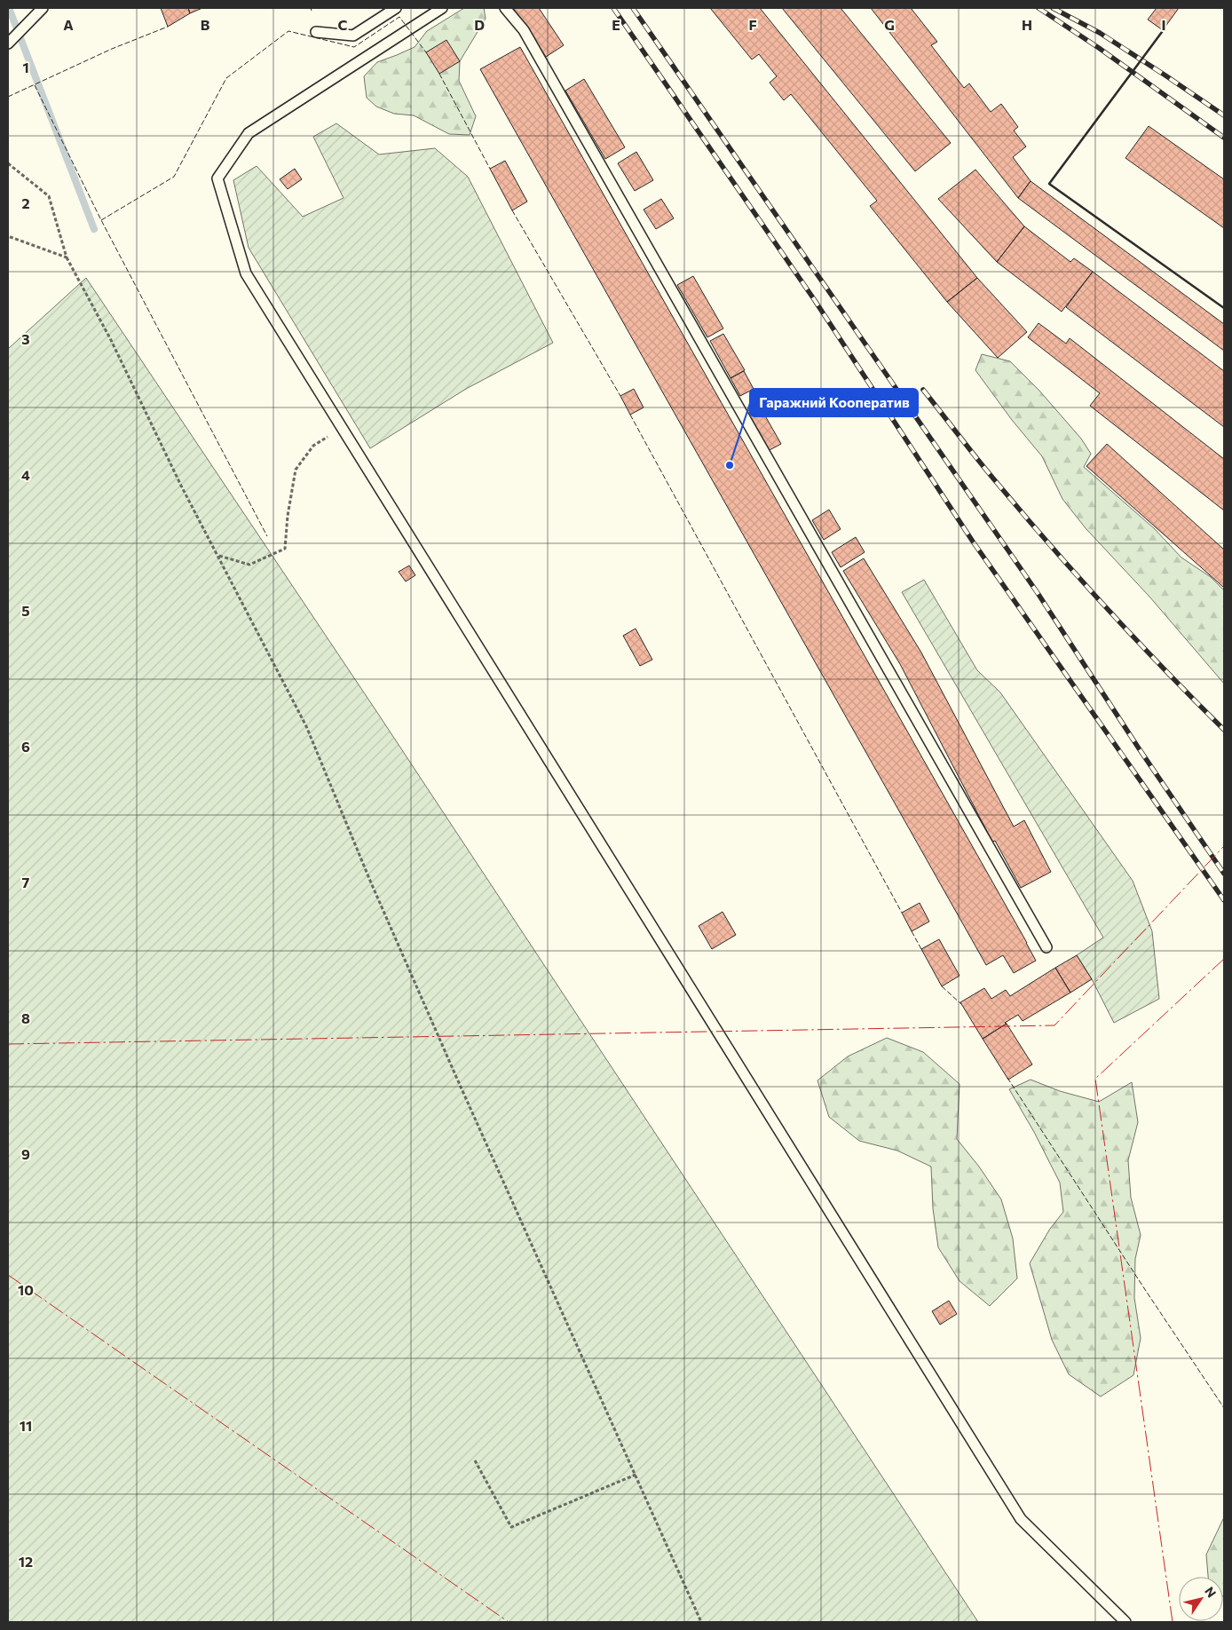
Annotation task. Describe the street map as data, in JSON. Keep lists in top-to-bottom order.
{
  "places": ["Гаражний Кооператив"],
  "north": "top right",
  "grid": {
    "columns": [
      "A",
      "B",
      "C",
      "D",
      "E",
      "F",
      "G",
      "H",
      "I"
    ],
    "rows": [
      "1",
      "2",
      "3",
      "4",
      "5",
      "6",
      "7",
      "8",
      "9",
      "10",
      "11",
      "12"
    ]
  }
}
